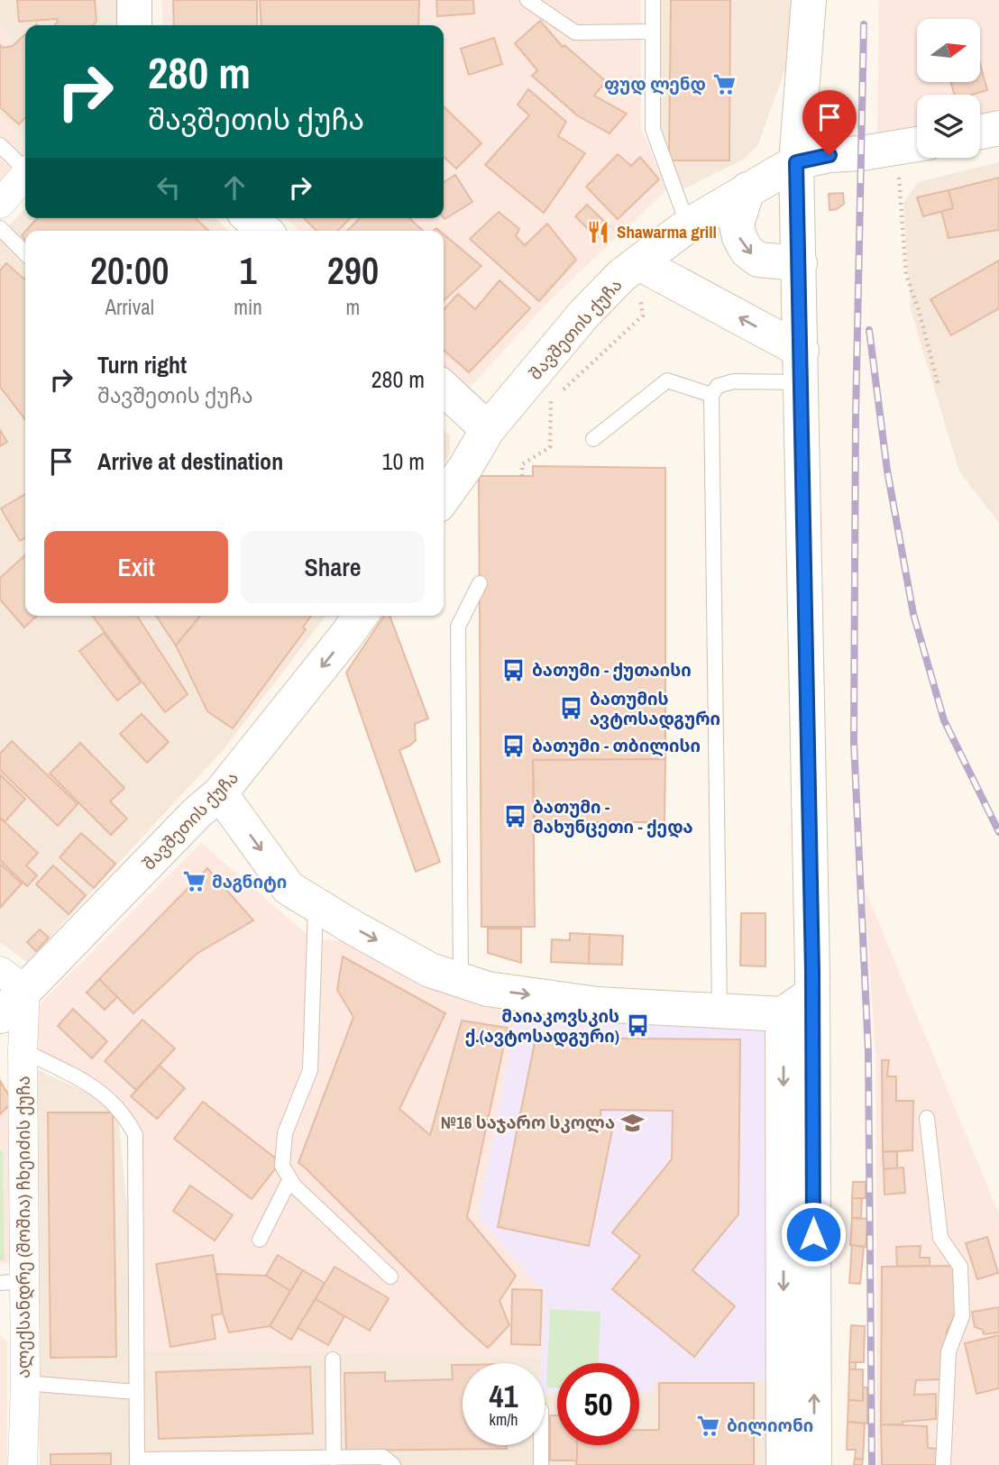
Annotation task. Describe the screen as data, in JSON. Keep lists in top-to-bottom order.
{
  "streets": {
    "main road": ["შავშეთის ქუჩა"],
    "street": ["ალექსანდრე (შოშია) ჩხეიძის ქუჩა"]
  },
  "crossings": [
    ["შავშეთის ქუჩა", "ალექსანდრე (შოშია) ჩხეიძის ქუჩა"]
  ],
  "places": {
    "supermarket": ["ფუდ ლენდ", "მაგნიტი", "ბილიონი"],
    "restaurant": ["Shawarma grill"],
    "bus stop": [
      "ბათუმი - ქუთაისი",
      "ბათუმის ავტოსადგური",
      "ბათუმი - თბილისი",
      "ბათუმი - მახუნცეთი - ქედა",
      "მაიაკოვსკის ქ.(ავტოსადგური)"
    ],
    "school or university": ["№16 საჯარო სკოლა"]
  },
  "north": "right",
  "page": {
    "turn": ["280 m", "შავშეთის ქუჩა"],
    "eta": [
      "20:00",
      "Arrival",
      "1",
      "min",
      "290",
      "m"
    ],
    "list": [
      {
        "name": "Turn right",
        "note": "შავშეთის ქუჩა",
        "value": "280 m"
      },
      {
        "name": "Arrive at destination",
        "value": "10 m"
      }
    ],
    "buttons": ["Exit", "Share"],
    "speed": "41 km/h",
    "limit": "50"
  }
}
